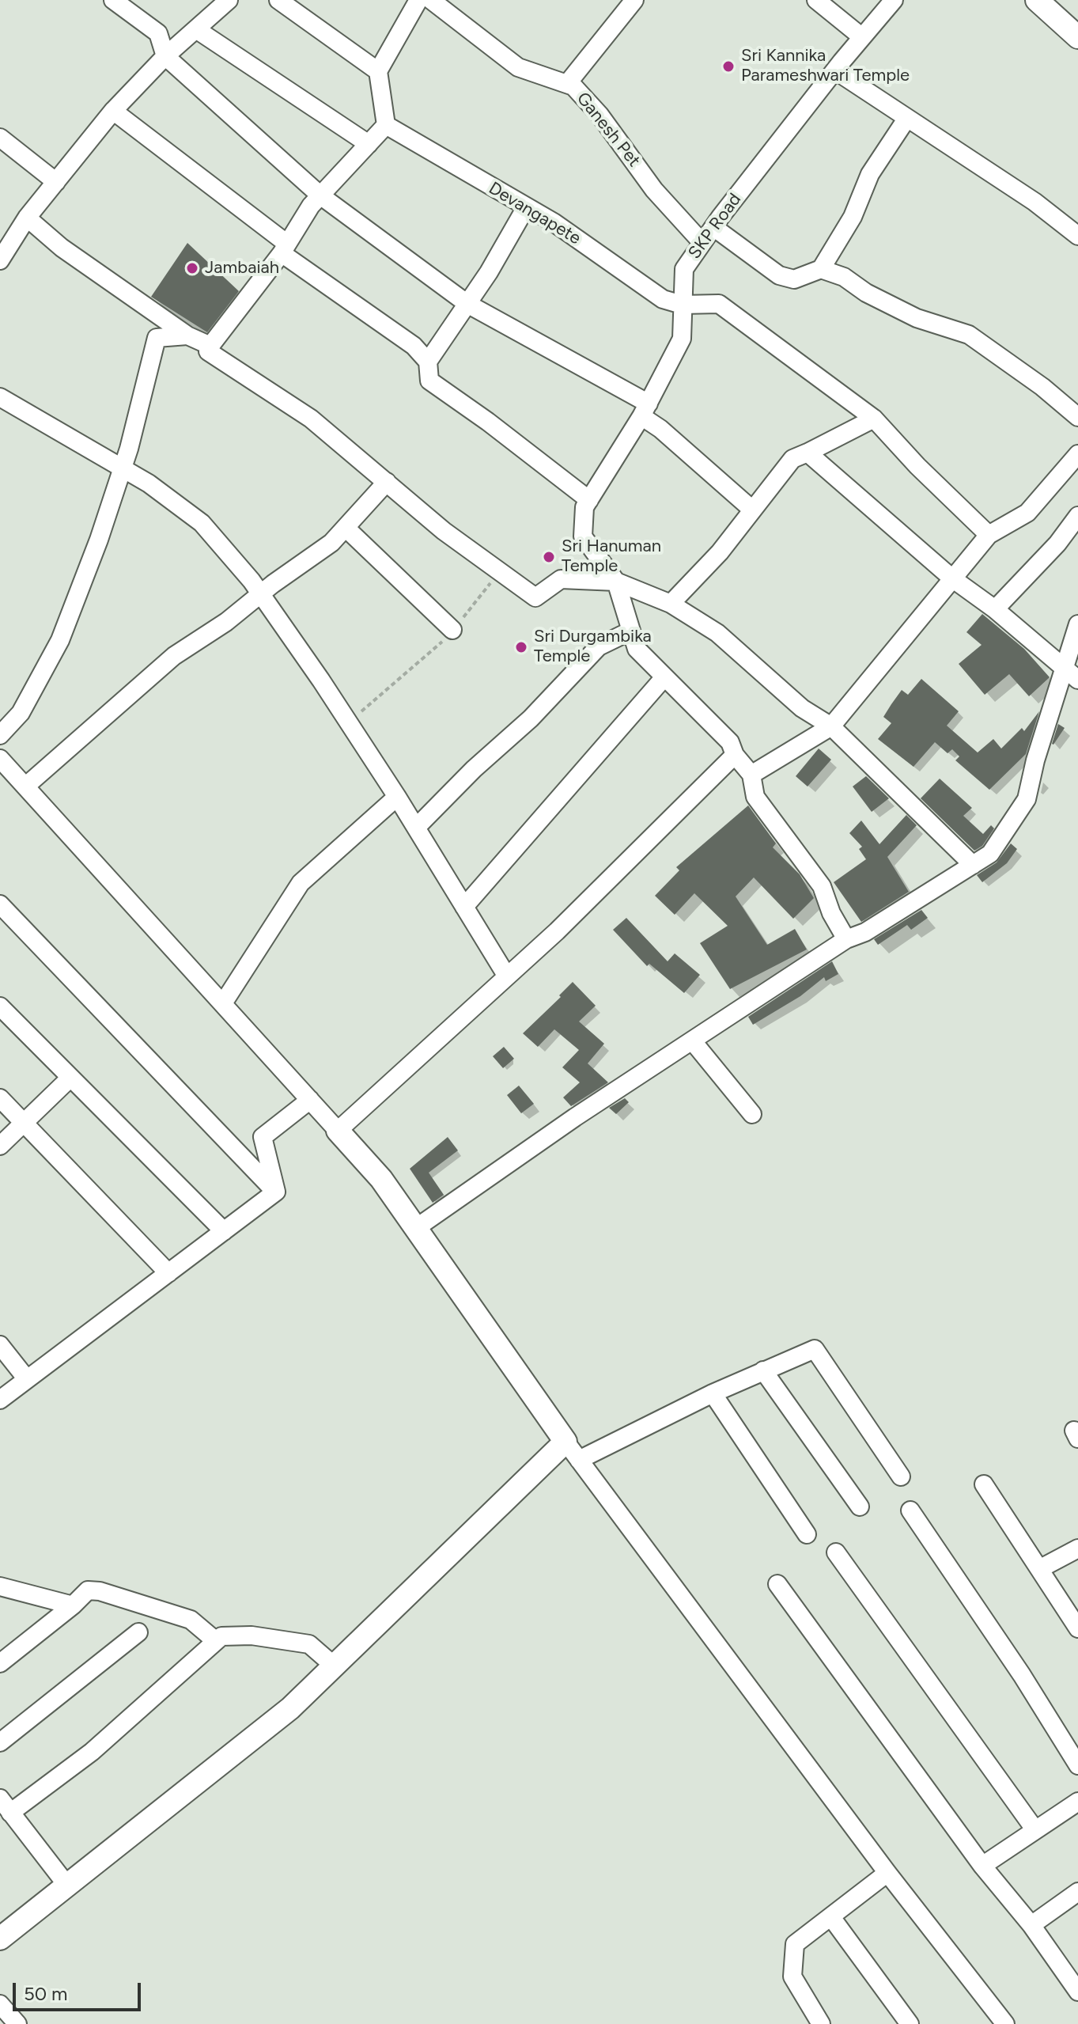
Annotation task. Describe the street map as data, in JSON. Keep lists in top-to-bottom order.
{
  "streets": {
    "street": ["Ganesh Pet", "Devangapete", "SKP Road"]
  },
  "crossings": [
    ["Ganesh Pet", "SKP Road"],
    ["Devangapete", "SKP Road"]
  ],
  "places": [
    "Sri Kannika Parameshwari Temple",
    "Jambaiah",
    "Sri Hanuman Temple",
    "Sri Durgambika Temple"
  ],
  "scale_bar": "50 m"
}
